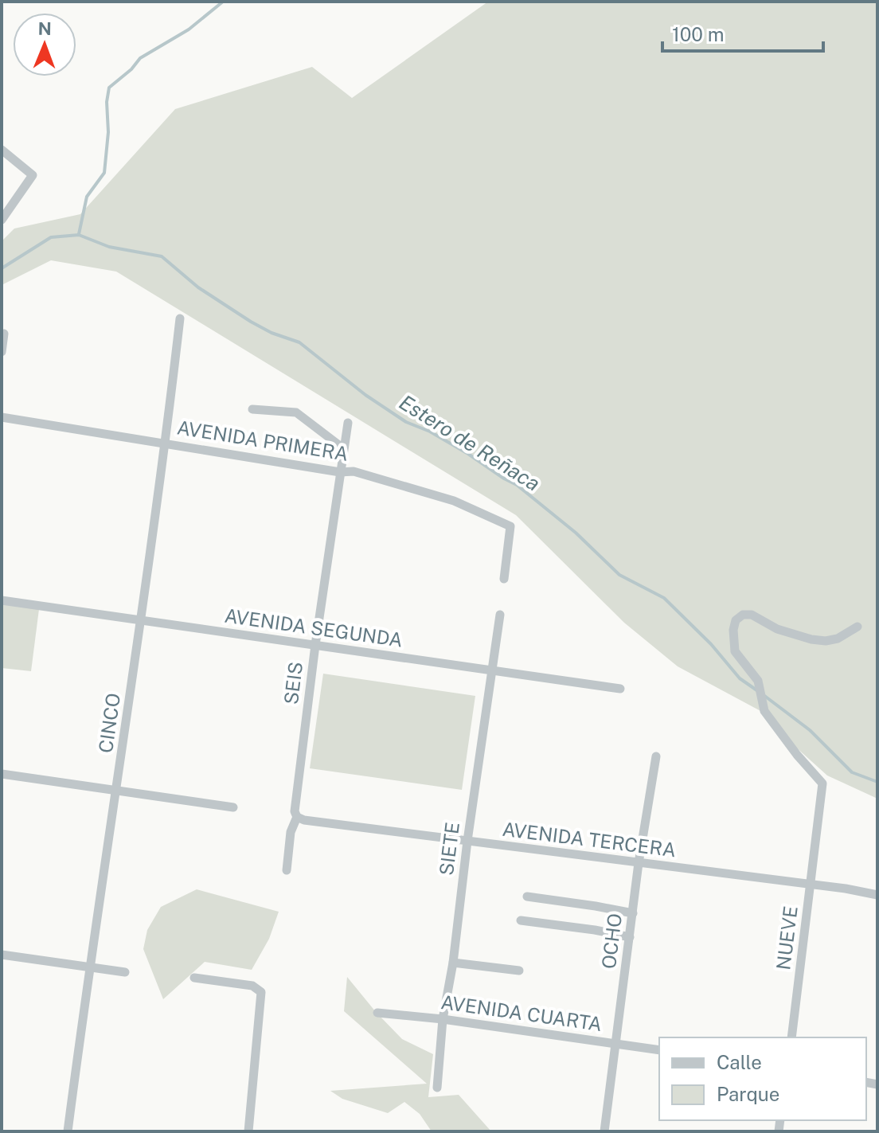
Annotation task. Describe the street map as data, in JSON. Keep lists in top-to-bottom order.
{
  "streets": {
    "street": [
      "AVENIDA PRIMERA",
      "AVENIDA SEGUNDA",
      "SEIS",
      "CINCO",
      "AVENIDA TERCERA",
      "SIETE",
      "NUEVE",
      "OCHO",
      "AVENIDA CUARTA"
    ]
  },
  "crossings": [
    ["AVENIDA PRIMERA", "SEIS"],
    ["AVENIDA PRIMERA", "CINCO"],
    ["AVENIDA SEGUNDA", "SEIS"],
    ["AVENIDA SEGUNDA", "CINCO"],
    ["AVENIDA SEGUNDA", "SIETE"],
    ["SEIS", "AVENIDA TERCERA"],
    ["AVENIDA TERCERA", "SIETE"],
    ["AVENIDA TERCERA", "NUEVE"],
    ["AVENIDA TERCERA", "OCHO"],
    ["SIETE", "AVENIDA CUARTA"],
    ["OCHO", "AVENIDA CUARTA"]
  ],
  "water": ["Estero de Reñaca"],
  "legend": ["Calle", "Parque"],
  "scale_bar": "100 m",
  "north": "top"
}
